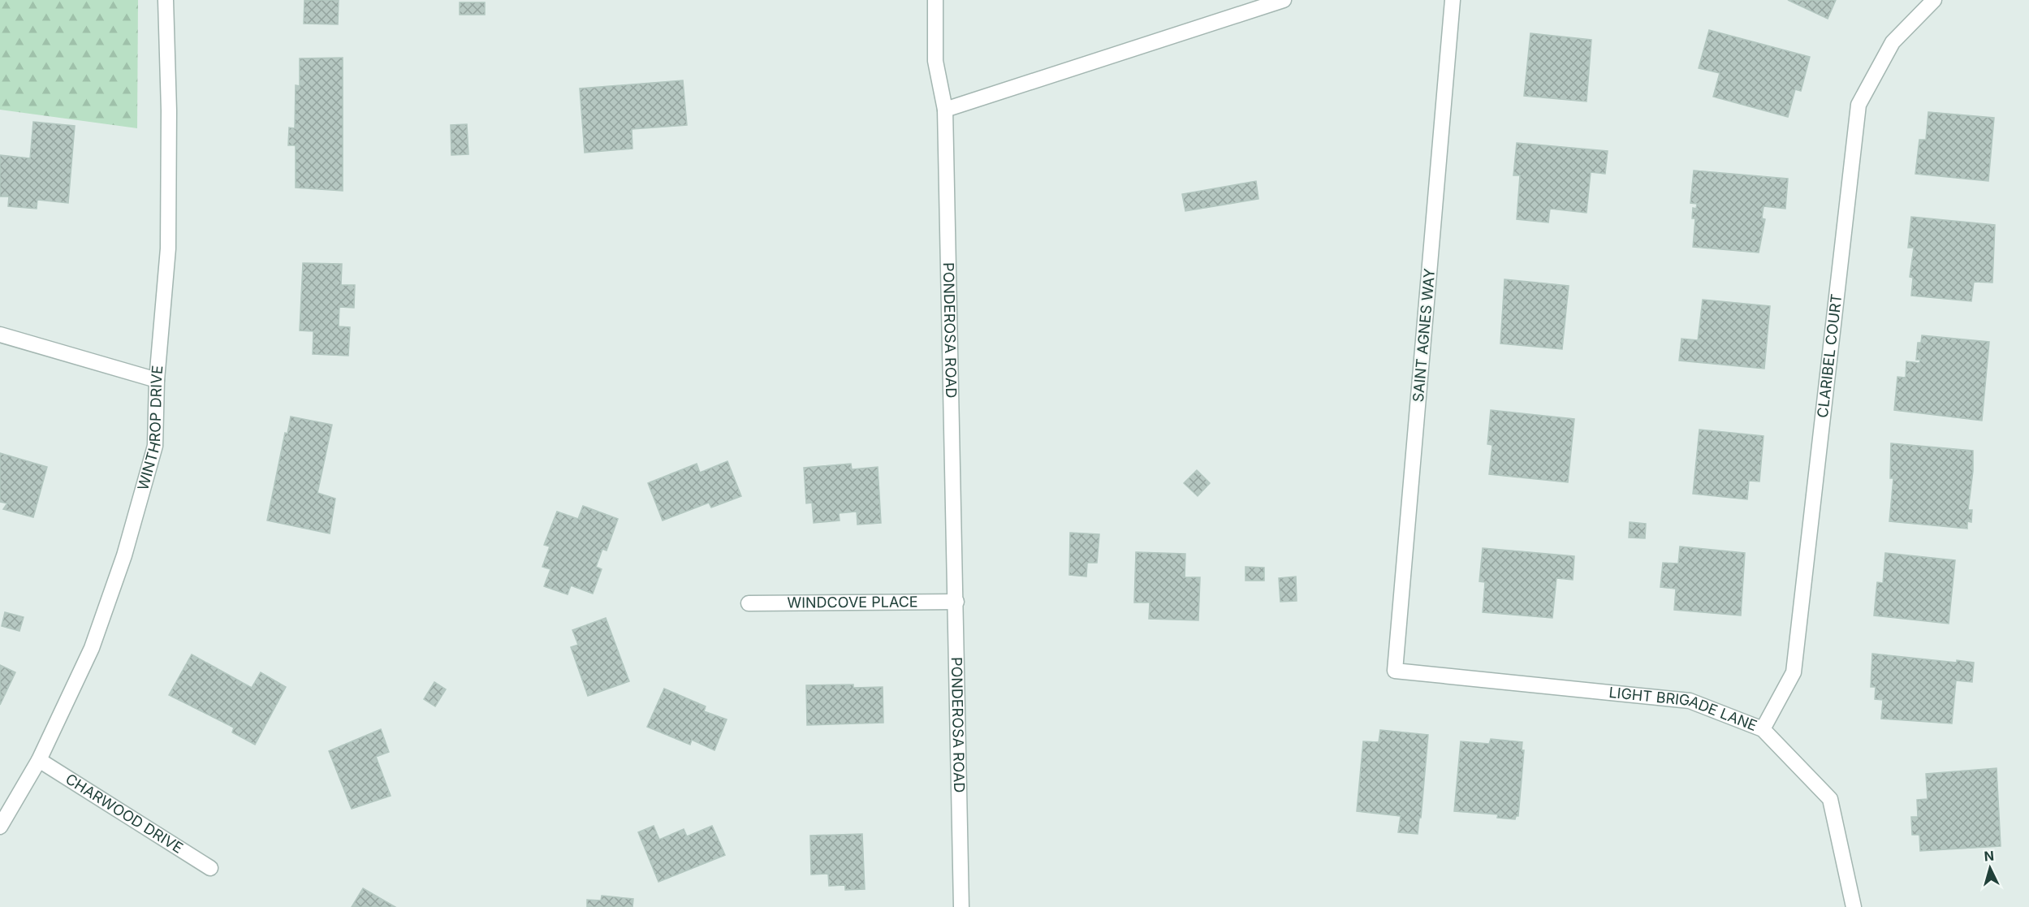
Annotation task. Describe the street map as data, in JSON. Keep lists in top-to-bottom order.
{
  "streets": {
    "street": [
      "PONDEROSA ROAD",
      "SAINT AGNES WAY",
      "CLARIBEL COURT",
      "WINTHROP DRIVE",
      "WINDCOVE PLACE",
      "LIGHT BRIGADE LANE",
      "CHARWOOD DRIVE"
    ]
  },
  "crossings": [
    ["PONDEROSA ROAD", "WINDCOVE PLACE"],
    ["SAINT AGNES WAY", "LIGHT BRIGADE LANE"],
    ["CLARIBEL COURT", "LIGHT BRIGADE LANE"],
    ["WINTHROP DRIVE", "CHARWOOD DRIVE"]
  ],
  "north": "top"
}
